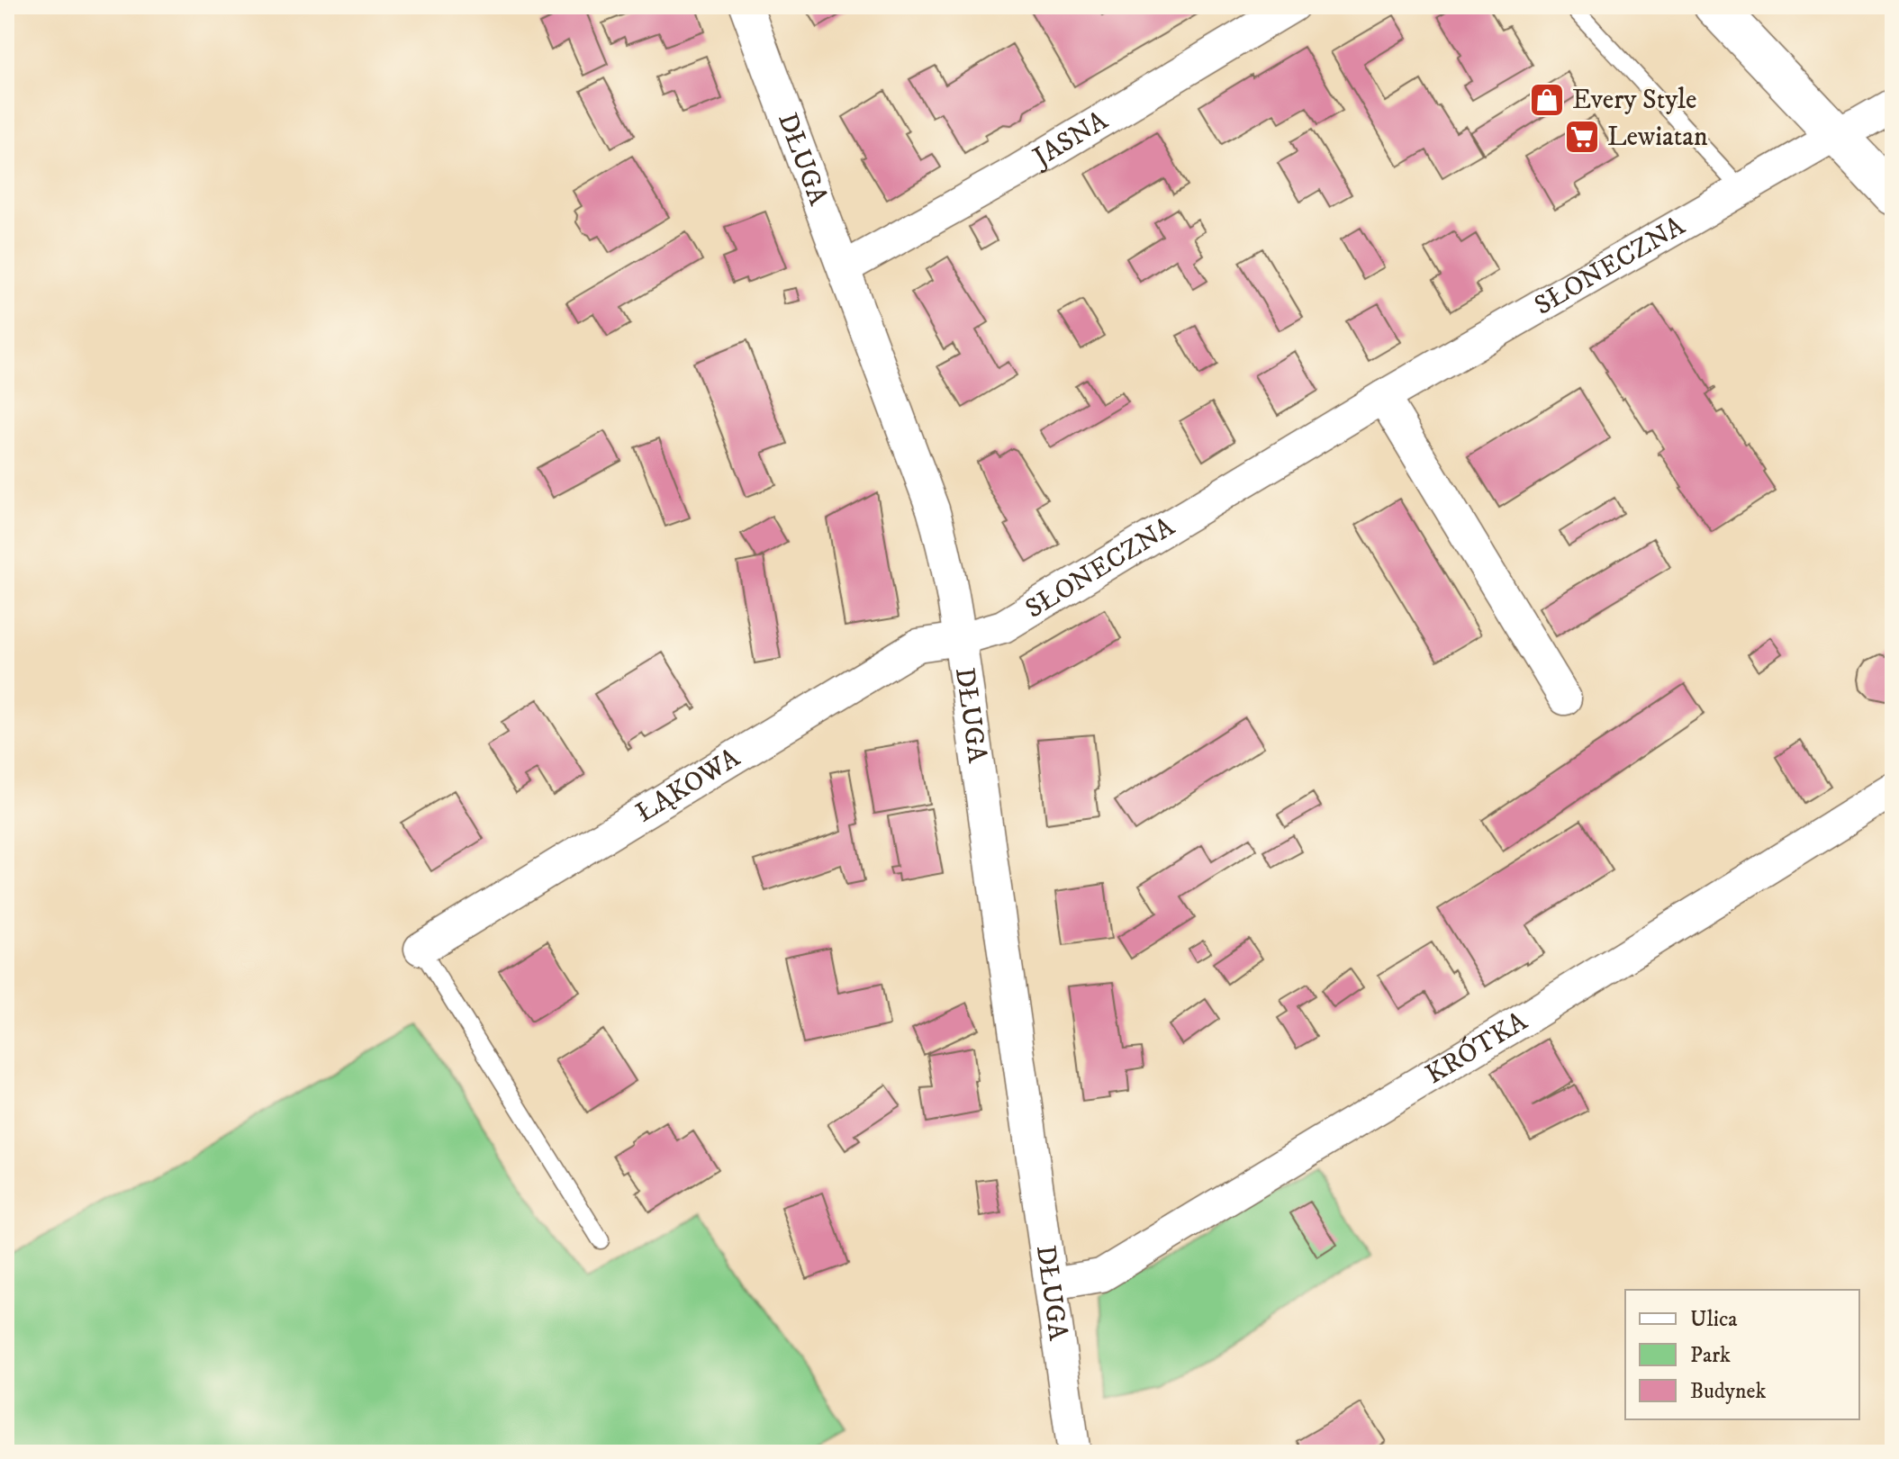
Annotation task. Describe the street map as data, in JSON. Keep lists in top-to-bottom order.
{
  "streets": {
    "street": [
      "JASNA",
      "DŁUGA",
      "SŁONECZNA",
      "ŁĄKOWA",
      "KRÓTKA"
    ]
  },
  "crossings": [
    ["JASNA", "DŁUGA"],
    ["DŁUGA", "SŁONECZNA"],
    ["DŁUGA", "ŁĄKOWA"],
    ["DŁUGA", "KRÓTKA"],
    ["SŁONECZNA", "ŁĄKOWA"]
  ],
  "places": {
    "shop": ["Every Style"],
    "supermarket": ["Lewiatan"]
  },
  "legend": ["Ulica", "Park", "Budynek"]
}
